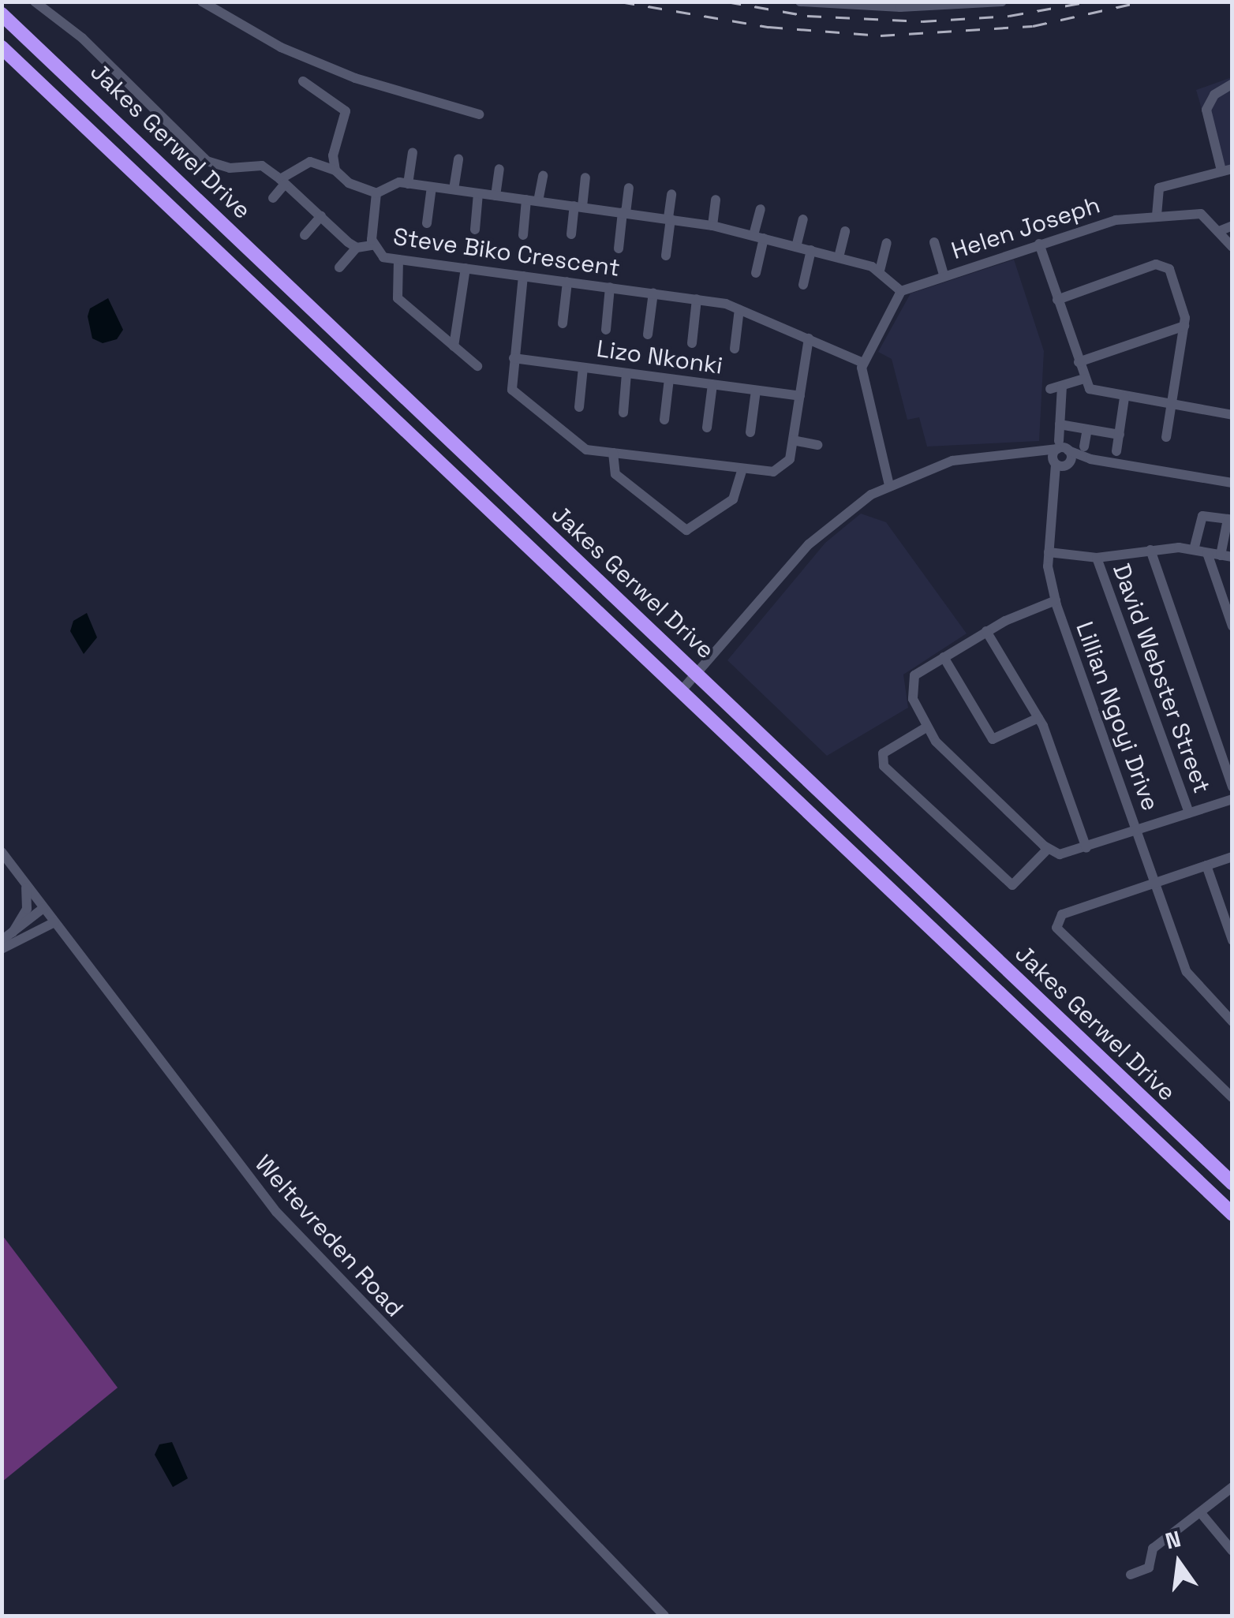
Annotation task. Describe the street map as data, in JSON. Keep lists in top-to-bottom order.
{
  "streets": {
    "highway": ["Jakes Gerwel Drive"],
    "street": [
      "Helen Joseph",
      "Steve Biko Crescent",
      "Lizo Nkonki",
      "David Webster Street",
      "Lillian Ngoyi Drive",
      "Weltevreden Road"
    ]
  },
  "crossings": [
    ["Helen Joseph", "Steve Biko Crescent"]
  ],
  "north": "top"
}
